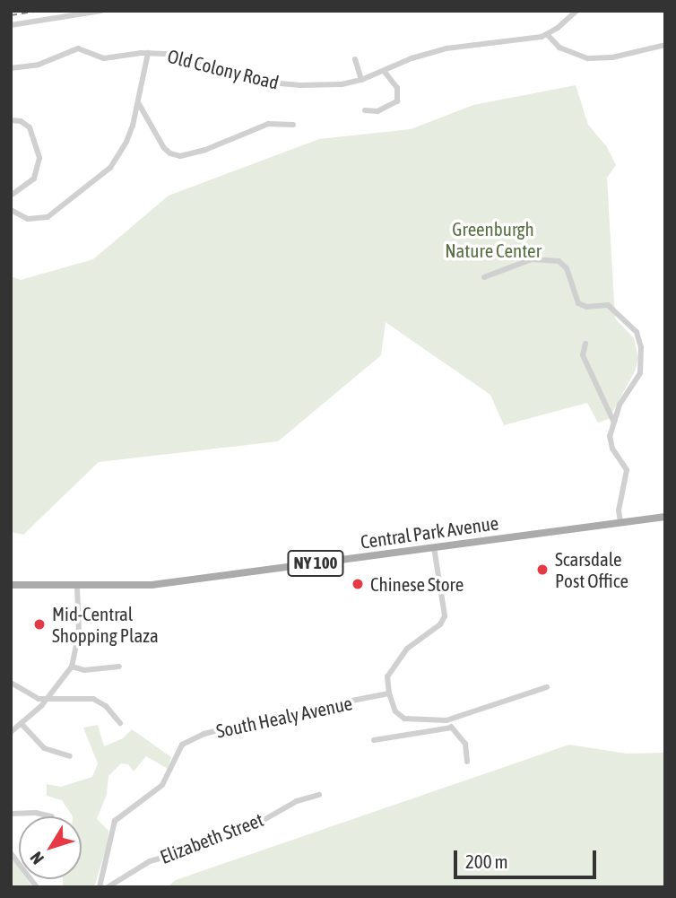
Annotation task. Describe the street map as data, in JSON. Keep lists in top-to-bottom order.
{
  "streets": {
    "main road": ["Central Park Avenue", "NY 100"],
    "street": ["Old Colony Road", "South Healy Avenue", "Elizabeth Street"]
  },
  "parks": ["Greenburgh Nature Center"],
  "places": ["Scarsdale Post Office", "Chinese Store", "Mid-Central Shopping Plaza"],
  "scale_bar": "200 m",
  "north": "bottom left"
}
